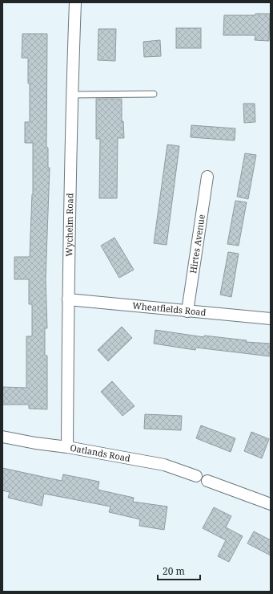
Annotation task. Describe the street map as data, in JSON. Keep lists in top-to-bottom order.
{
  "streets": {
    "street": [
      "Wychelm Road",
      "Hirtes Avenue",
      "Wheatfields Road",
      "Oatlands Road"
    ]
  },
  "crossings": [
    ["Wychelm Road", "Wheatfields Road"],
    ["Wychelm Road", "Oatlands Road"],
    ["Hirtes Avenue", "Wheatfields Road"]
  ],
  "scale_bar": "20 m"
}
